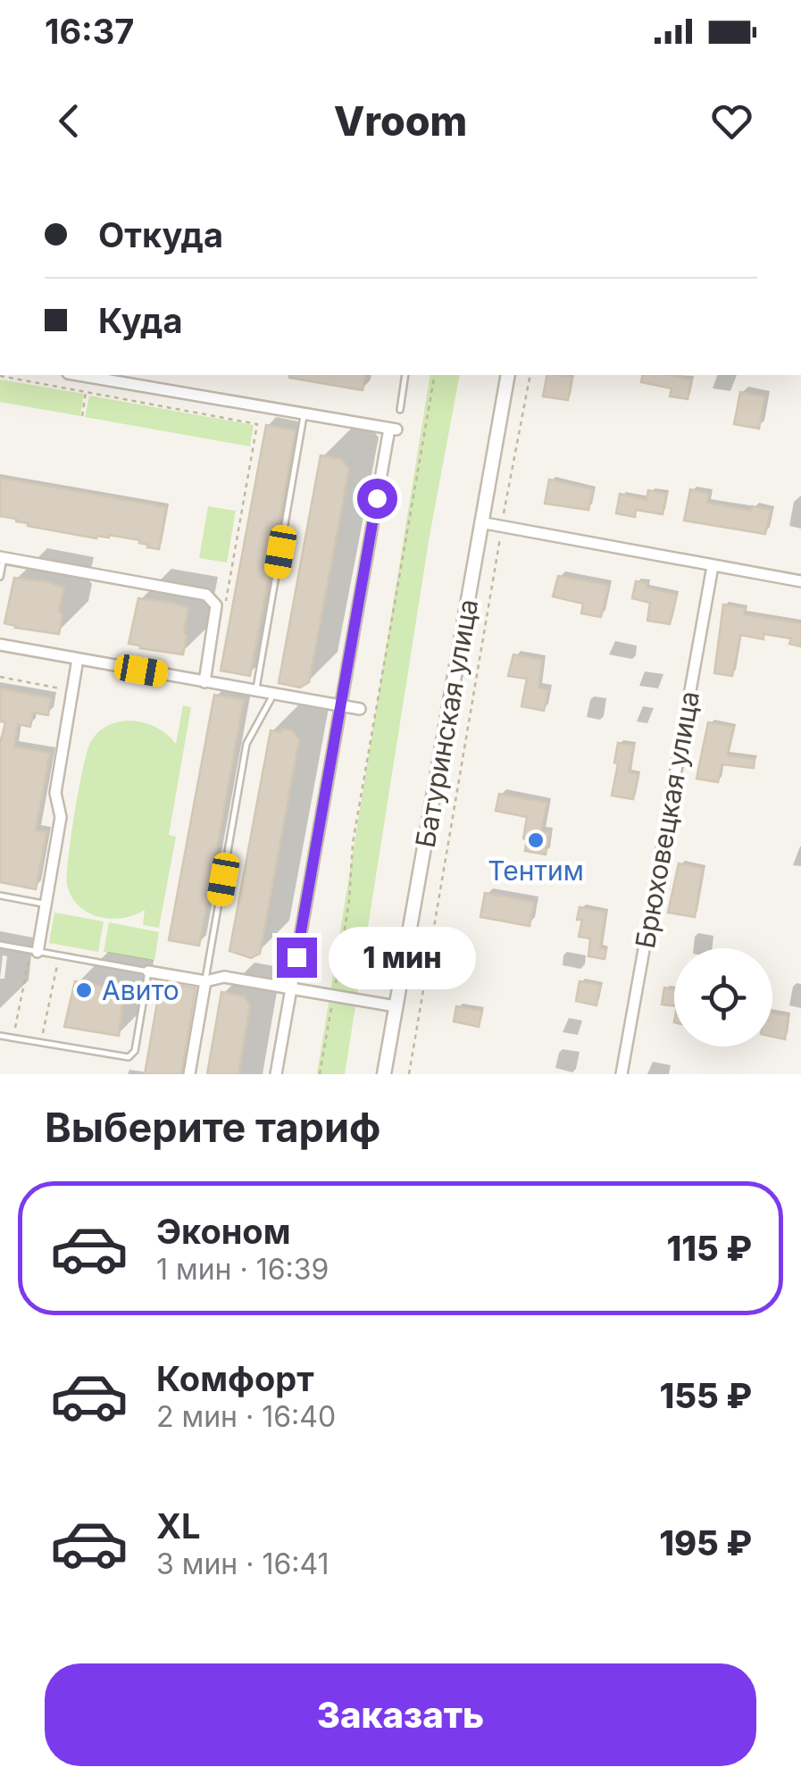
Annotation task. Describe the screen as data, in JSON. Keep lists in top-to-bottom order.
{
  "streets": {
    "street": ["Батуринская улица", "Брюховецкая улица"]
  },
  "places": ["Тентим", "Авито"],
  "page": {
    "status": "16:37",
    "header": "Vroom",
    "banner": ["Откуда", "Куда"],
    "bubble": "1 мин",
    "heading": "Выберите тариф",
    "list": [
      {
        "name": "Эконом",
        "note": "1 мин · 16:39",
        "value": "115 ₽"
      },
      {
        "name": "Комфорт",
        "note": "2 мин · 16:40",
        "value": "155 ₽"
      },
      {
        "name": "XL",
        "note": "3 мин · 16:41",
        "value": "195 ₽"
      }
    ],
    "buttons": "Заказать"
  }
}
